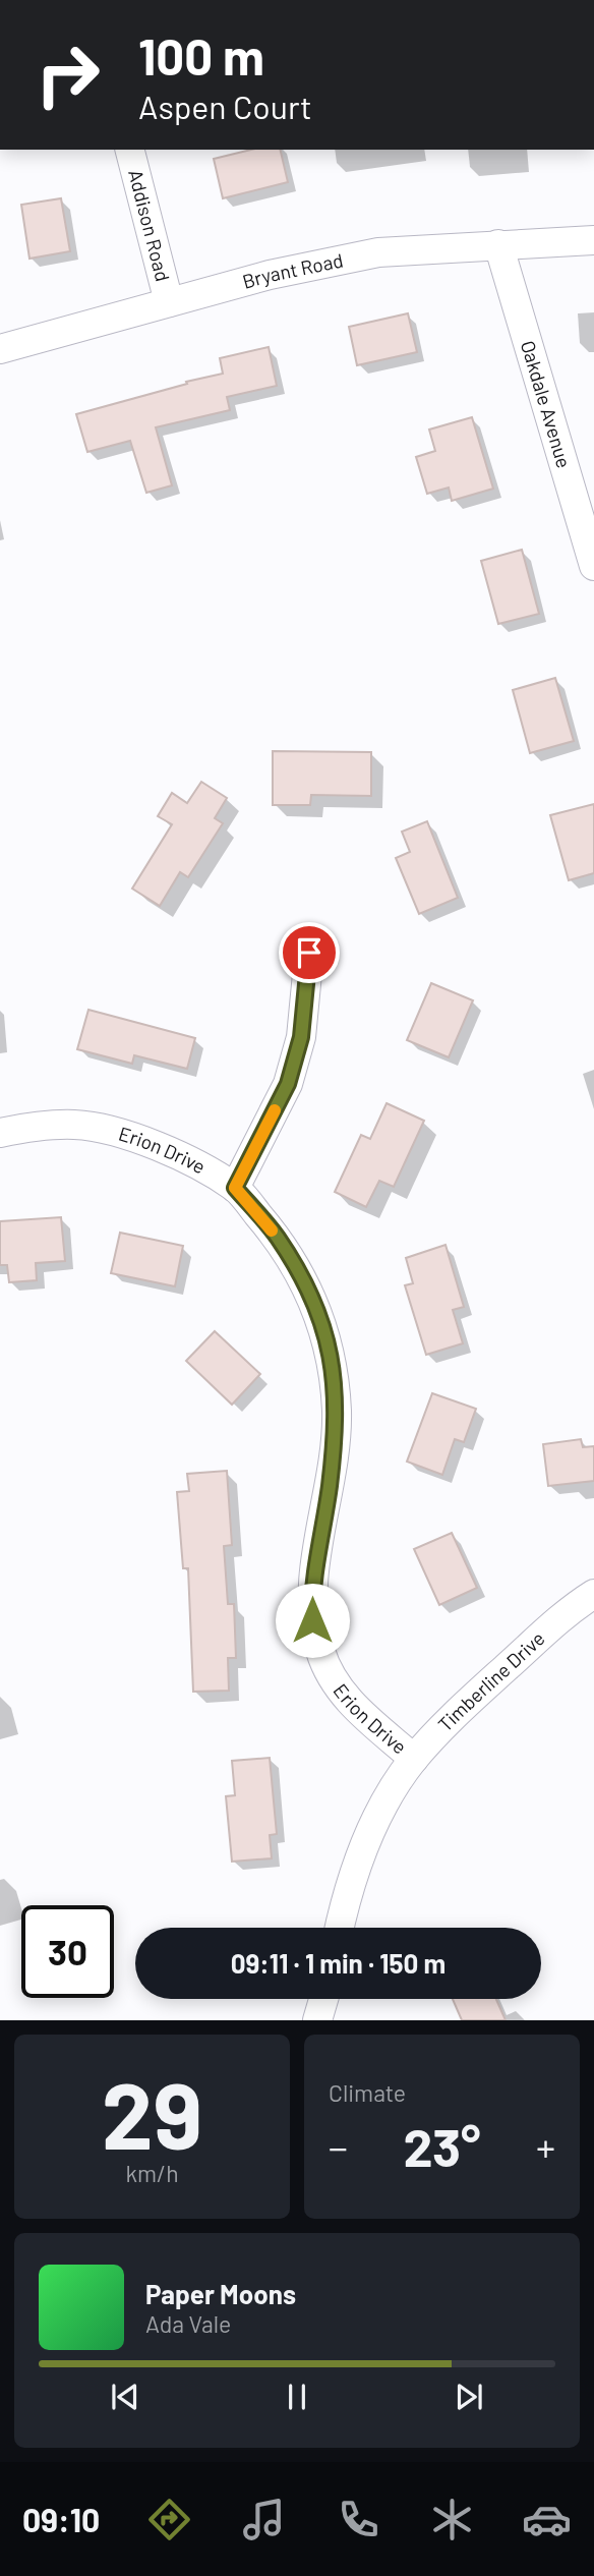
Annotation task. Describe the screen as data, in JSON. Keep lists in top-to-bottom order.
{
  "streets": {
    "street": [
      "Addison Road",
      "Bryant Road",
      "Oakdale Avenue",
      "Erion Drive",
      "Timberline Drive"
    ]
  },
  "crossings": [
    ["Addison Road", "Bryant Road"],
    ["Bryant Road", "Oakdale Avenue"],
    ["Erion Drive", "Timberline Drive"]
  ],
  "page": {
    "turn": ["100 m", "Aspen Court"],
    "limit": "30",
    "trip": "09:11 · 1 min · 150 m",
    "tile": [
      ["29", "km/h"],
      "Climate"
    ],
    "heat": ["−", "23°", "+"],
    "song": ["Paper Moons", "Ada Vale"],
    "tabs": "09:10"
  }
}
